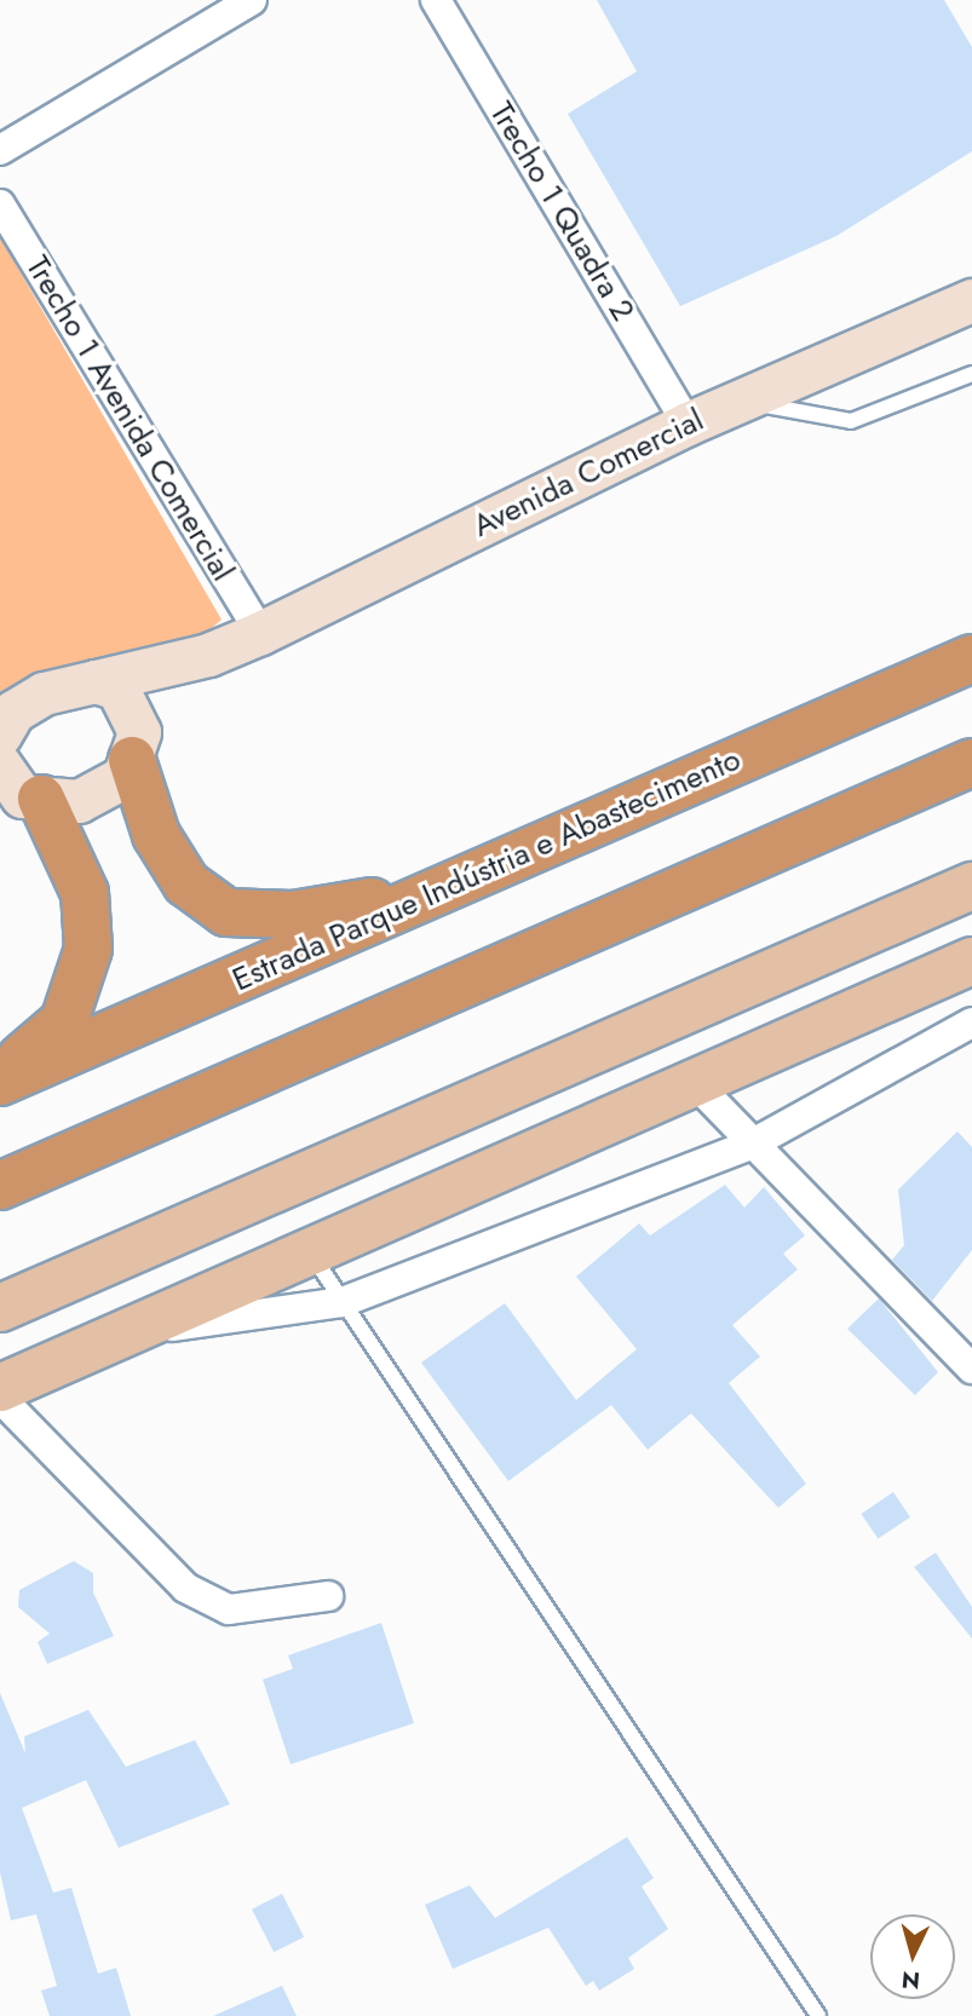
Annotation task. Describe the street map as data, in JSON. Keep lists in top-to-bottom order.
{
  "streets": {
    "highway": ["Estrada Parque Indústria e Abastecimento"],
    "street": ["Trecho 1 Quadra 2", "Trecho 1 Avenida Comercial", "Avenida Comercial"]
  },
  "crossings": [
    ["Trecho 1 Quadra 2", "Avenida Comercial"],
    ["Trecho 1 Avenida Comercial", "Avenida Comercial"]
  ],
  "north": "bottom"
}
